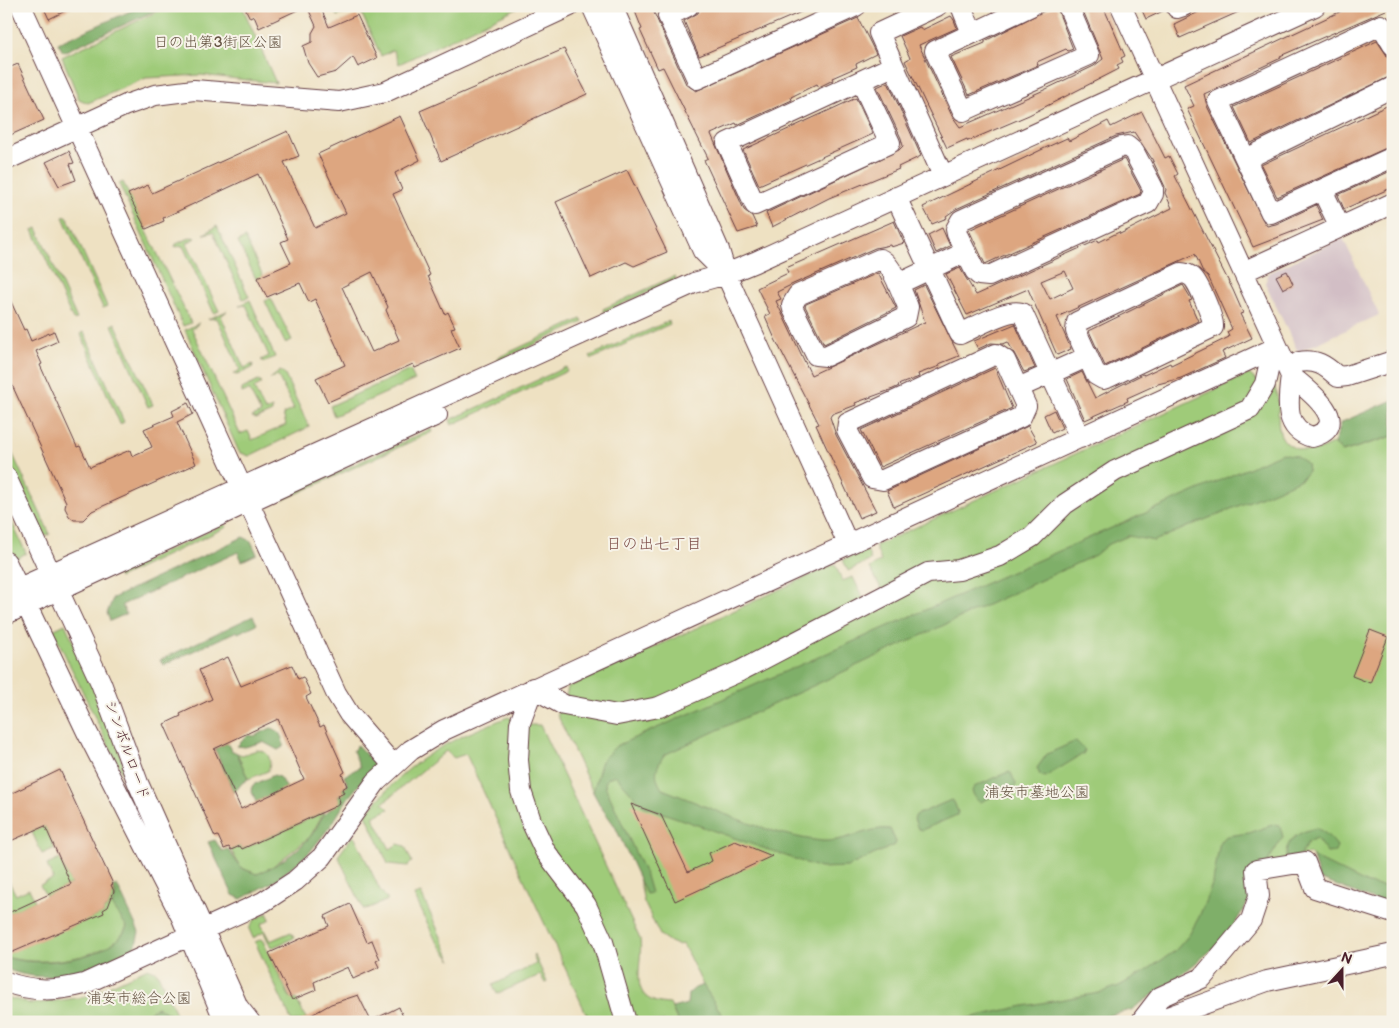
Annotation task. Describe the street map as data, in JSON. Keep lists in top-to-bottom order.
{
  "streets": {
    "street": ["シンボルロード"]
  },
  "districts": ["日の出七丁目"],
  "parks": ["日の出第3街区公園", "浦安市墓地公園", "浦安市総合公園"],
  "north": "top"
}
